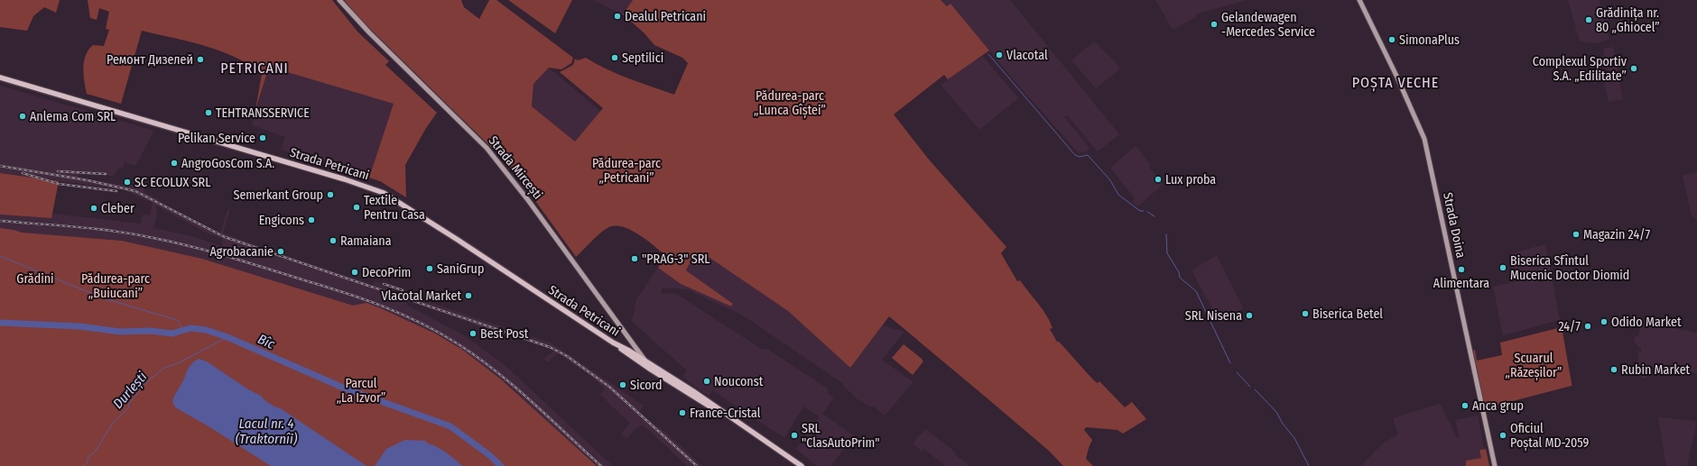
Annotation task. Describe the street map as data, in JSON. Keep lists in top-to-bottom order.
{
  "streets": {
    "main road": ["Strada Petricani", "Strada Mircești", "Strada Doina"]
  },
  "crossings": [
    ["Strada Petricani", "Strada Mircești"]
  ],
  "districts": ["PETRICANI", "POȘTA VECHE"],
  "water": ["Bîc", "Durlești", "Lacul nr. 4 (Traktornîi)"],
  "parks": [
    "Pădurea-parc „Lunca Gîștei”",
    "Pădurea-parc „Petricani”",
    "Grădini",
    "Pădurea-parc „Buiucani”",
    "Scuarul „Răzeșilor”",
    "Parcul „La Izvor”"
  ],
  "places": [
    "Dealul Petricani",
    "Grădinița nr. 80 „Ghiocel”",
    "Gelandewagen -Mercedes Service",
    "SimonaPlus",
    "Vlacotal",
    "Septilici",
    "Ремонт Дизелей",
    "Complexul Sportiv S.A. „Edilitate”",
    "TEHTRANSSERVICE",
    "Anlema Com SRL",
    "Pelikan Service",
    "AngroGosCom S.A.",
    "Lux proba",
    "SC ECOLUX SRL",
    "Semerkant Group",
    "Textile Pentru Casa",
    "Cleber",
    "Engicons",
    "Magazin 24/7",
    "Ramaiana",
    "Agrobacanie",
    "\"PRAG-3\" SRL",
    "Biserica Sfîntul Mucenic Doctor Diomid",
    "SaniGrup",
    "Alimentara",
    "DecoPrim",
    "Vlacotal Market",
    "Biserica Betel",
    "SRL Nisena",
    "Odido Market",
    "24/7",
    "Best Post",
    "Rubin Market",
    "Nouconst",
    "Sicord",
    "Anca grup",
    "France-Cristal",
    "SRL \"ClasAutoPrim\"",
    "Oficiul Poștal MD-2059"
  ]
}
